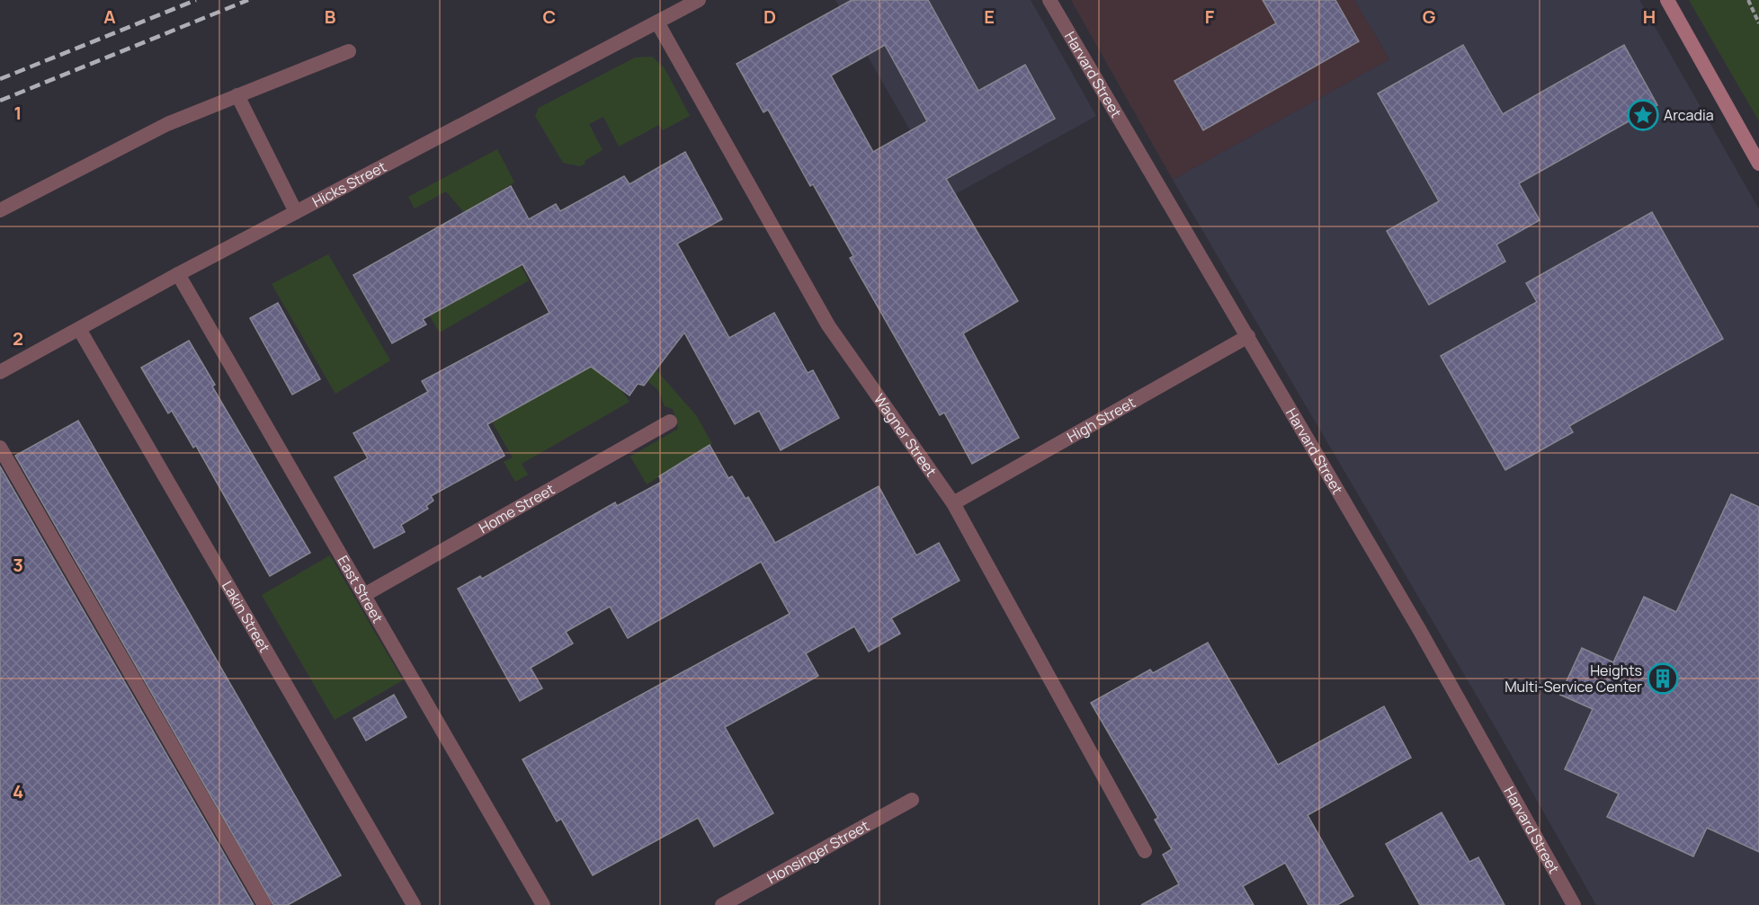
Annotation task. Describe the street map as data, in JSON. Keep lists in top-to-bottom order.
{
  "streets": {
    "street": [
      "Harvard Street",
      "Hicks Street",
      "High Street",
      "Wagner Street",
      "Home Street",
      "East Street",
      "Lakin Street",
      "Honsinger Street"
    ]
  },
  "crossings": [
    ["Harvard Street", "High Street"],
    ["Hicks Street", "Wagner Street"],
    ["Hicks Street", "East Street"],
    ["Hicks Street", "Lakin Street"],
    ["High Street", "Wagner Street"],
    ["Home Street", "East Street"]
  ],
  "places": {
    "place": ["Arcadia"],
    "building": ["Heights Multi-Service Center"]
  },
  "grid": {
    "columns": [
      "A",
      "B",
      "C",
      "D",
      "E",
      "F",
      "G",
      "H"
    ],
    "rows": [
      "1",
      "2",
      "3",
      "4"
    ]
  }
}
